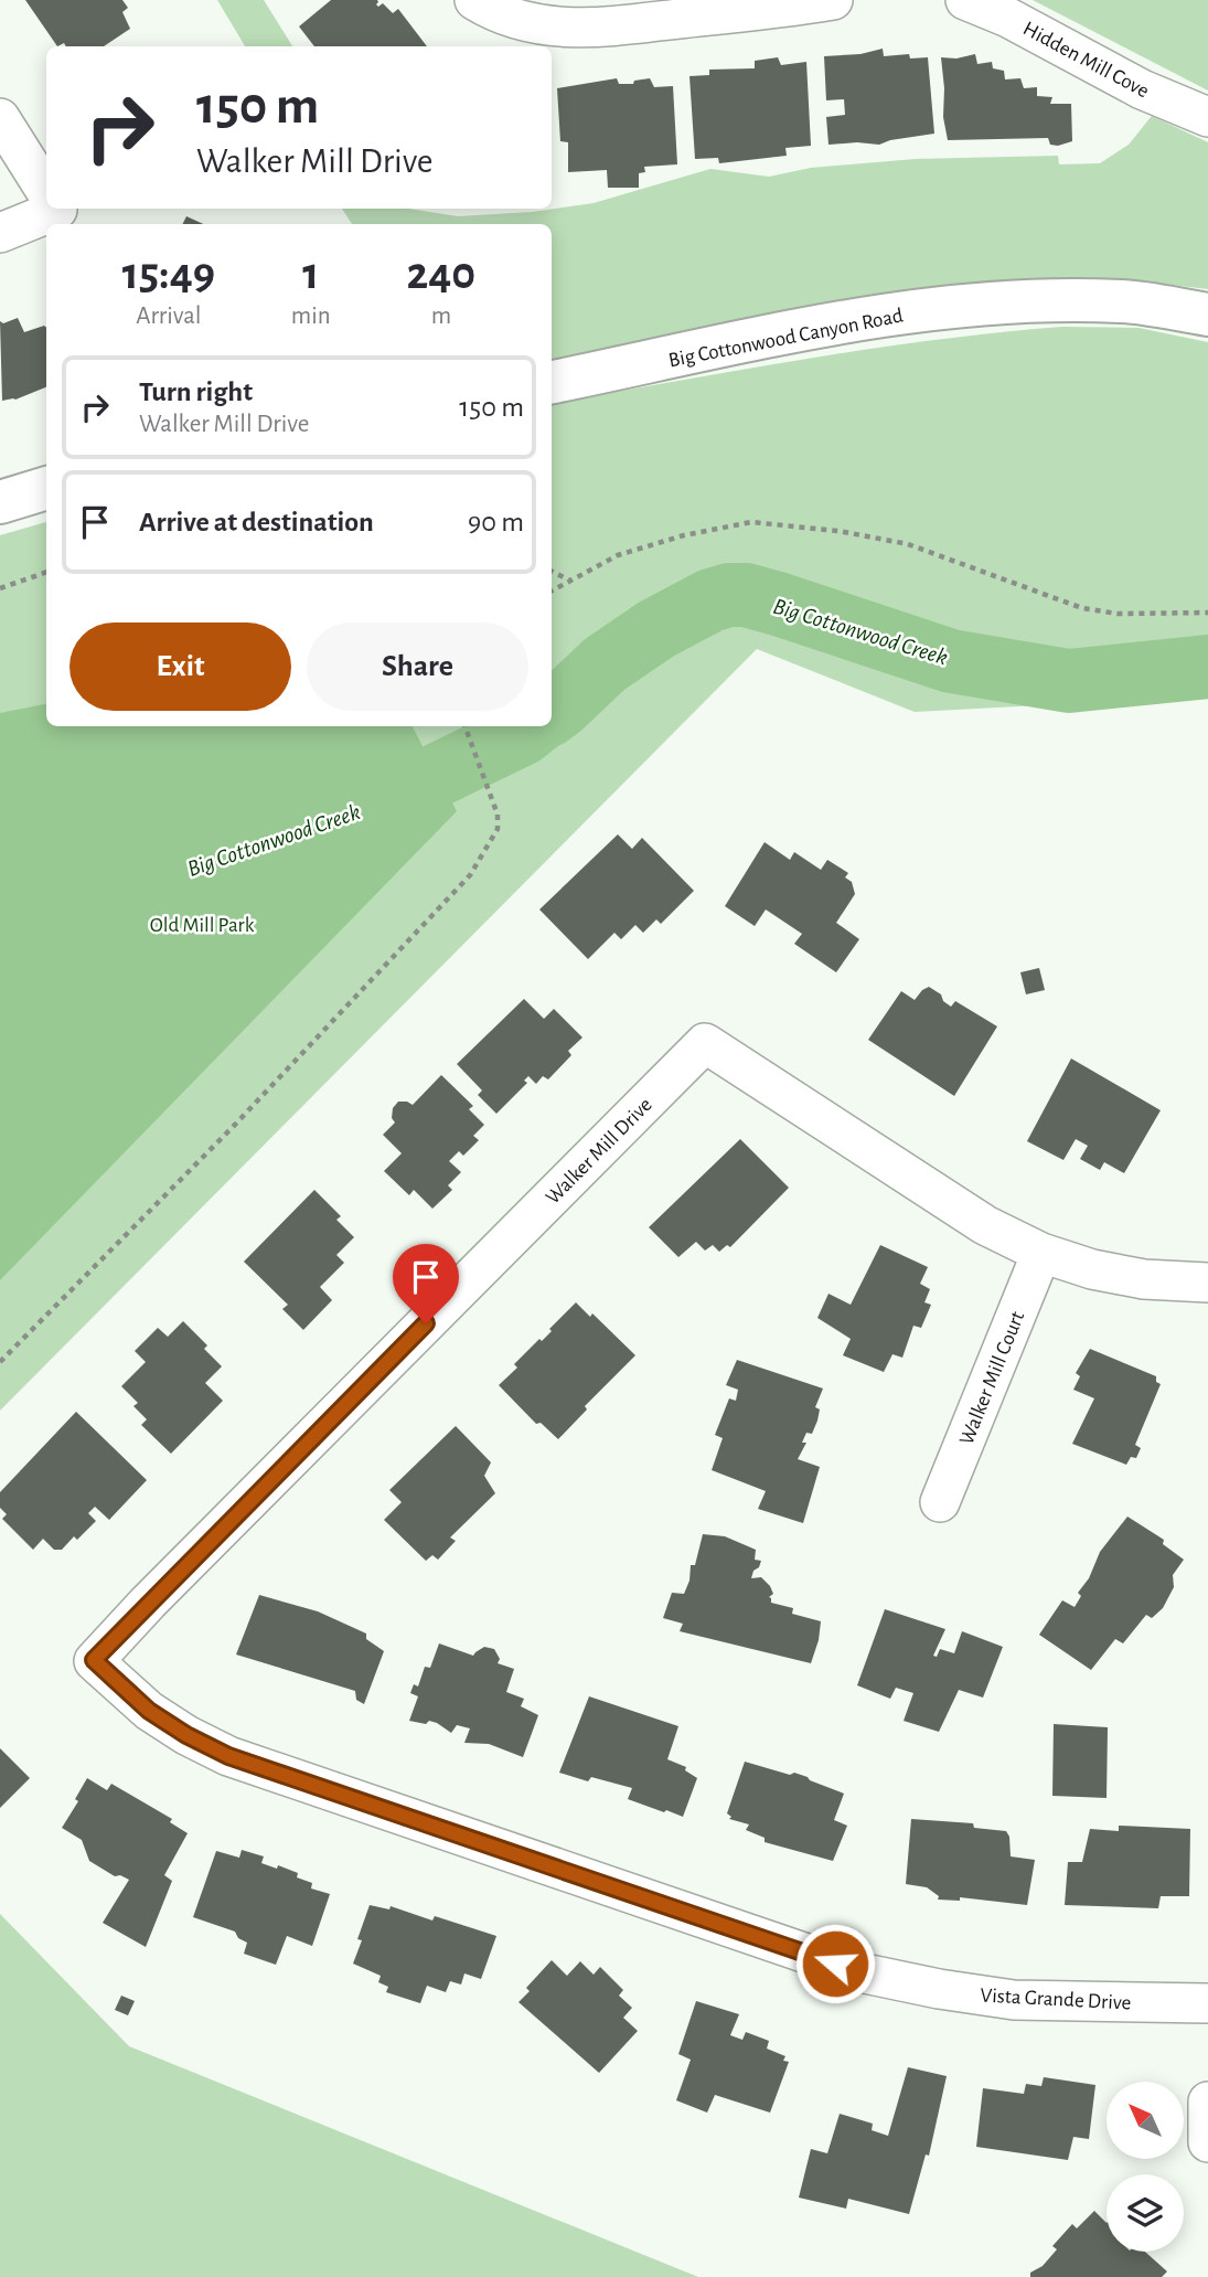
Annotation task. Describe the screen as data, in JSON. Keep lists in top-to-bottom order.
{
  "streets": {
    "street": [
      "Hidden Mill Cove",
      "Big Cottonwood Canyon Road",
      "Walker Mill Drive",
      "Walker Mill Court",
      "Vista Grande Drive"
    ]
  },
  "crossings": [
    ["Walker Mill Drive", "Walker Mill Court"],
    ["Walker Mill Drive", "Vista Grande Drive"]
  ],
  "water": ["Big Cottonwood Creek"],
  "parks": ["Old Mill Park"],
  "north": "top left",
  "page": {
    "turn": ["150 m", "Walker Mill Drive"],
    "eta": [
      "15:49",
      "Arrival",
      "1",
      "min",
      "240",
      "m"
    ],
    "list": [
      {
        "name": "Turn right",
        "note": "Walker Mill Drive",
        "value": "150 m"
      },
      {
        "name": "Arrive at destination",
        "value": "90 m"
      }
    ],
    "buttons": ["Exit", "Share"]
  }
}
